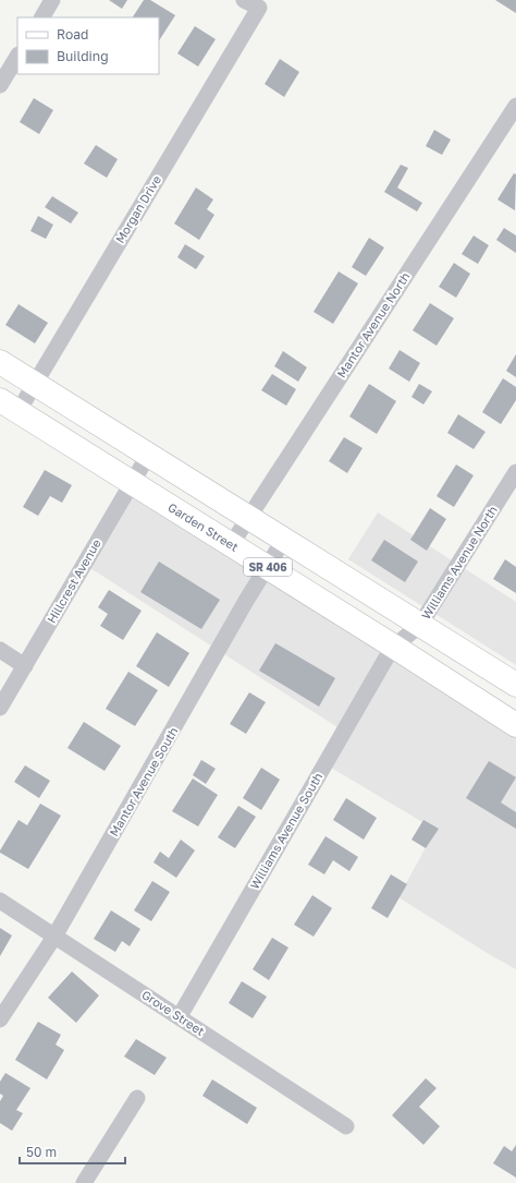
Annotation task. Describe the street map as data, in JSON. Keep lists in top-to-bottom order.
{
  "streets": {
    "main road": ["Garden Street", "SR 406"],
    "street": [
      "Morgan Drive",
      "Mantor Avenue North",
      "Williams Avenue North",
      "Hillcrest Avenue",
      "Mantor Avenue South",
      "Williams Avenue South",
      "Grove Street"
    ]
  },
  "crossings": [
    ["Morgan Drive", "Garden Street"],
    ["Morgan Drive", "SR 406"],
    ["Mantor Avenue North", "Garden Street"],
    ["Mantor Avenue North", "SR 406"],
    ["Garden Street", "Williams Avenue North"],
    ["Garden Street", "Hillcrest Avenue"],
    ["Garden Street", "Mantor Avenue South"],
    ["Garden Street", "Williams Avenue South"],
    ["Williams Avenue North", "SR 406"],
    ["Williams Avenue North", "Williams Avenue South"],
    ["SR 406", "Hillcrest Avenue"],
    ["SR 406", "Mantor Avenue South"],
    ["Mantor Avenue South", "Grove Street"],
    ["Williams Avenue South", "Grove Street"]
  ],
  "legend": ["Road", "Building"],
  "scale_bar": "50 m"
}
